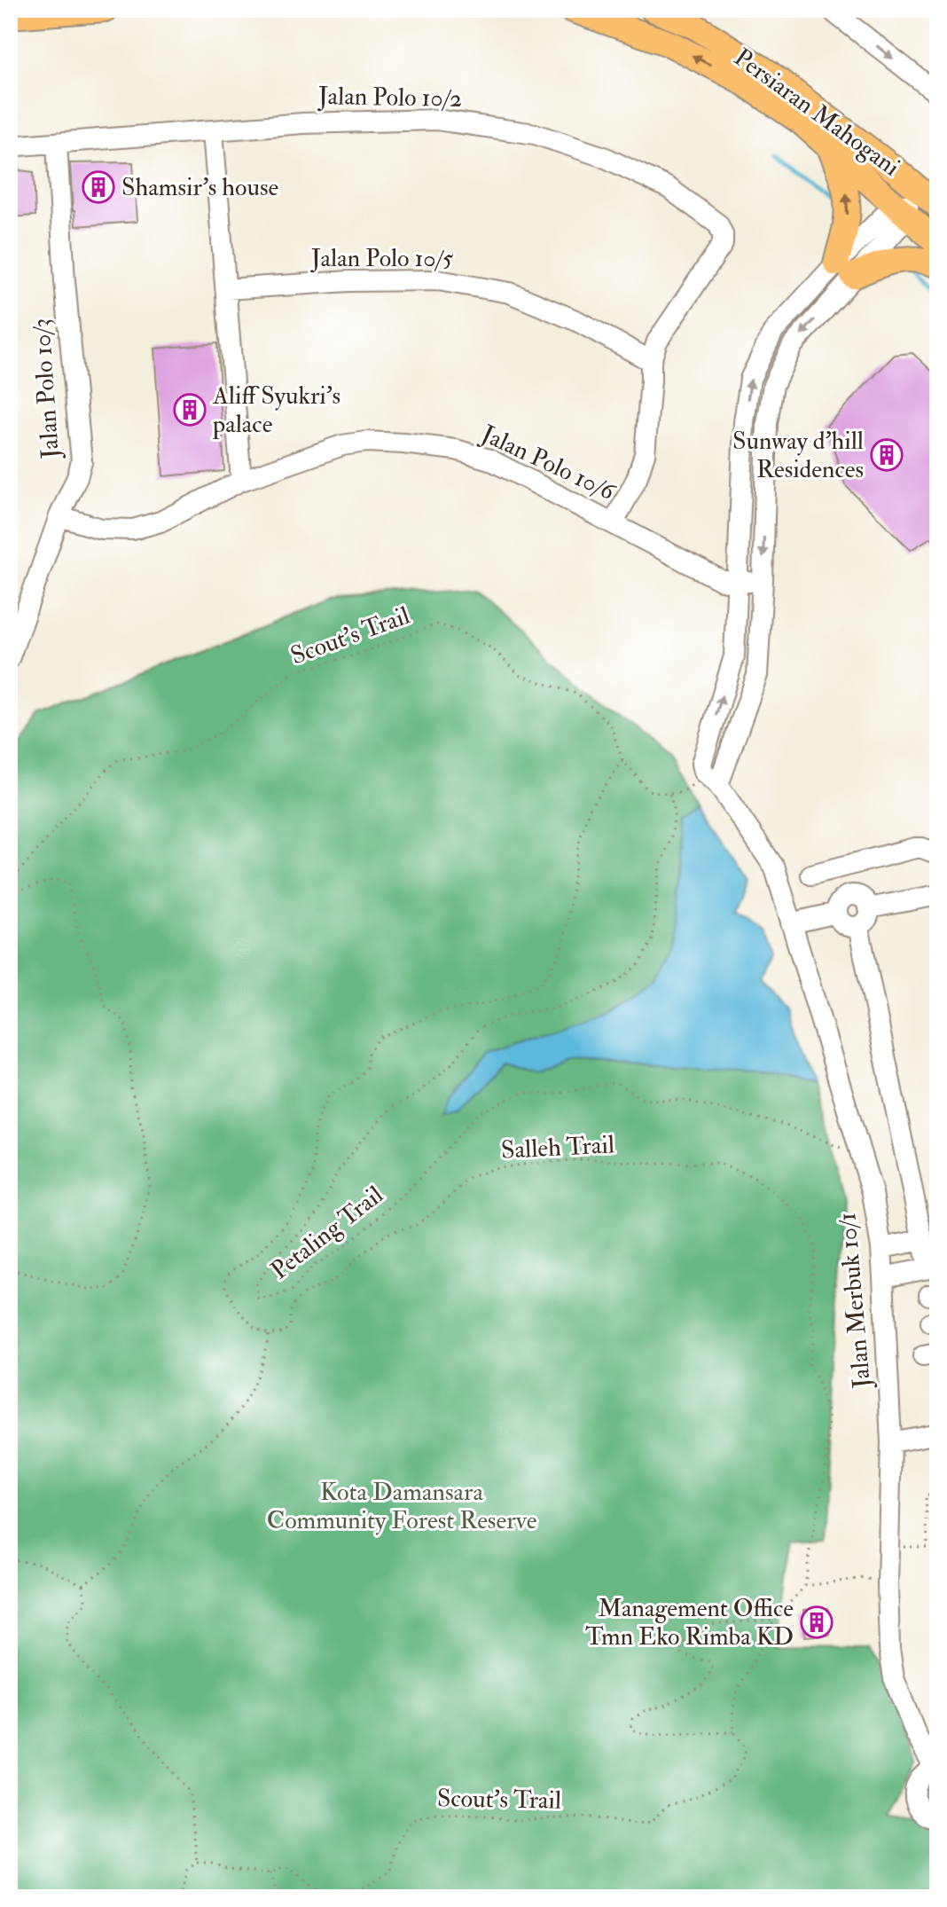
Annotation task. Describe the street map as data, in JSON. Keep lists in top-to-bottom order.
{
  "streets": {
    "main road": ["Persiaran Mahogani"],
    "street": [
      "Jalan Polo 10/2",
      "Jalan Polo 10/5",
      "Jalan Polo 10/3",
      "Jalan Polo 10/6",
      "Jalan Merbuk 10/1"
    ],
    "path": ["Scout's Trail", "Salleh Trail", "Petaling Trail"]
  },
  "crossings": [
    ["Jalan Polo 10/2", "Jalan Polo 10/5"],
    ["Jalan Polo 10/2", "Jalan Polo 10/3"],
    ["Jalan Polo 10/2", "Jalan Polo 10/6"],
    ["Jalan Polo 10/3", "Jalan Polo 10/6"],
    ["Scout's Trail", "Salleh Trail"],
    ["Scout's Trail", "Petaling Trail"],
    ["Petaling Trail", "Jalan Merbuk 10/1"]
  ],
  "parks": ["Kota Damansara Community Forest Reserve"],
  "places": {
    "building": [
      "Shamsir's house",
      "Aliff Syukri's palace",
      "Sunway d'hill Residences",
      "Management Office Tmn Eko Rimba KD"
    ]
  }
}
